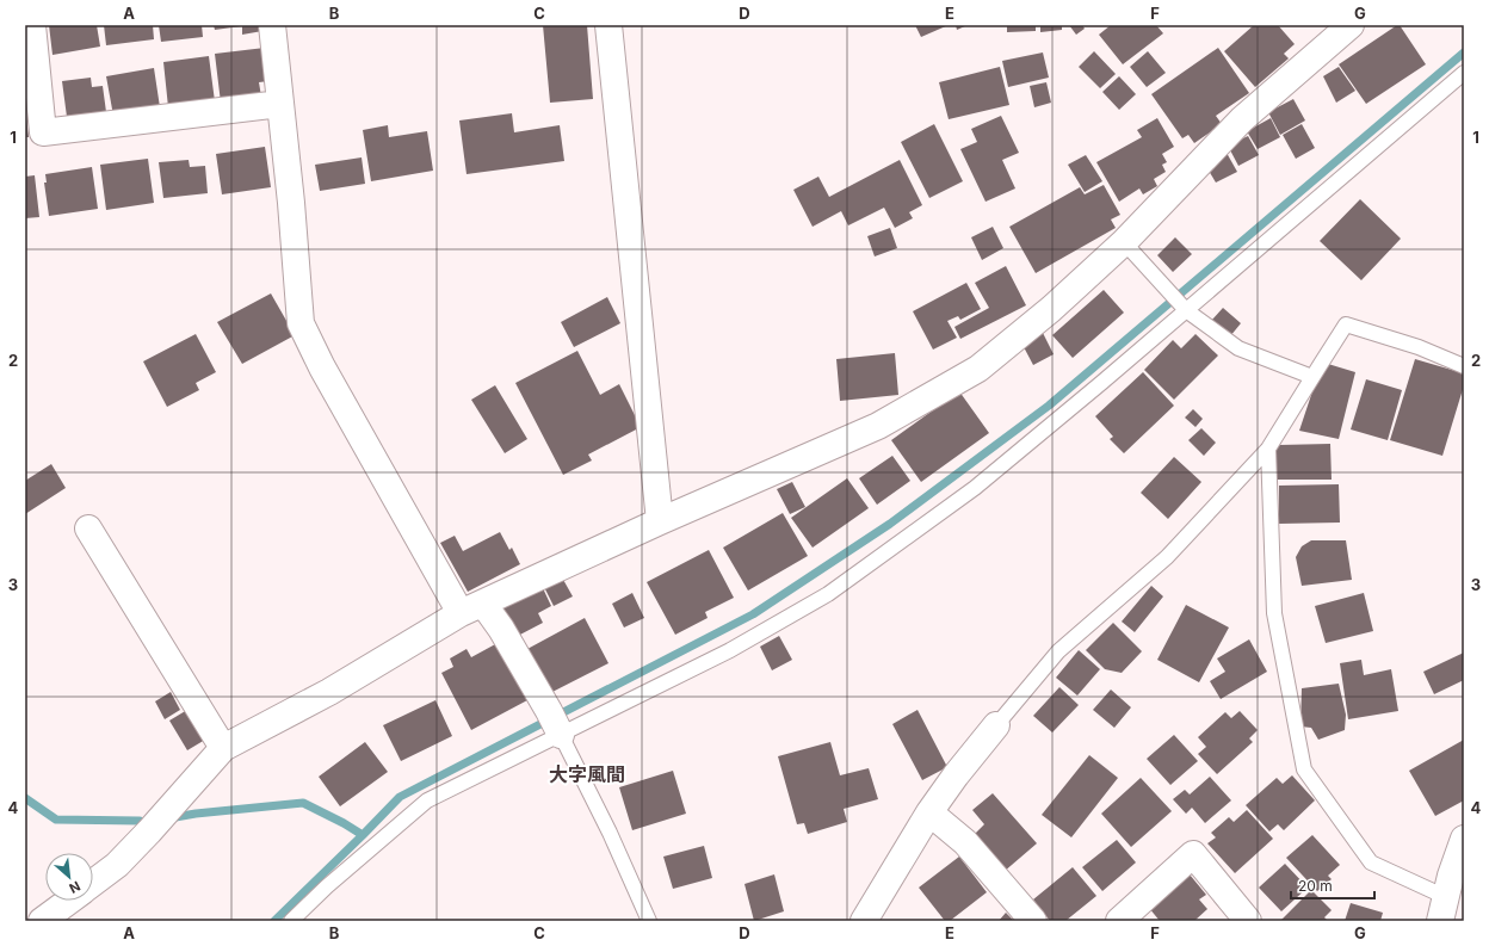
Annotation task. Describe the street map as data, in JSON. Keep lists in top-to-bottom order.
{
  "districts": ["大字風間"],
  "scale_bar": "20 m",
  "north": "bottom right",
  "grid": {
    "columns": [
      "A",
      "B",
      "C",
      "D",
      "E",
      "F",
      "G"
    ],
    "rows": [
      "1",
      "2",
      "3",
      "4"
    ]
  }
}
